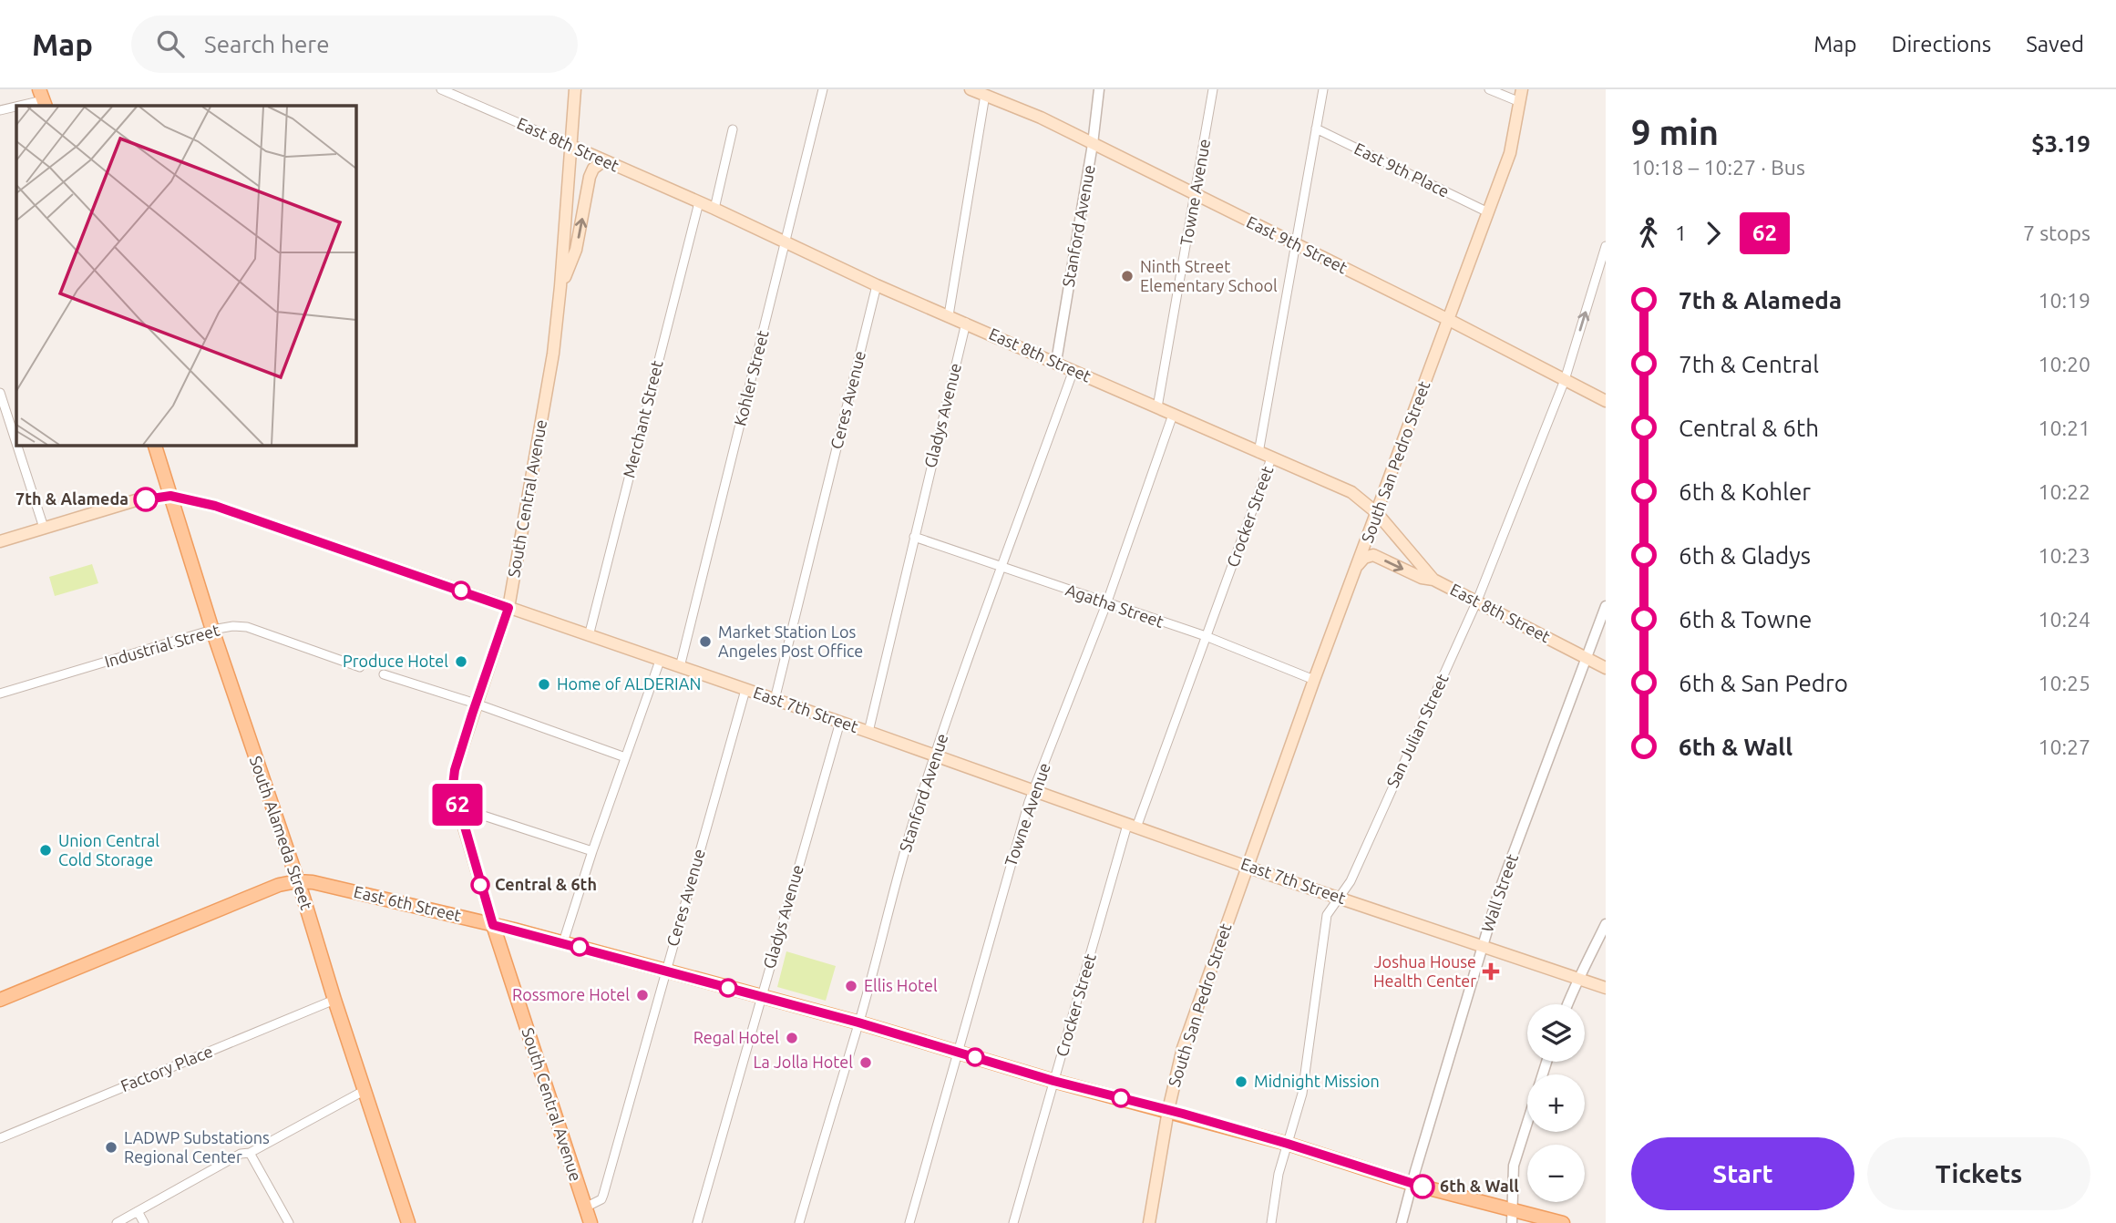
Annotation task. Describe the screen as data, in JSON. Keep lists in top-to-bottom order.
{
  "streets": {
    "main road": [
      "East 8th Street",
      "East 9th Street",
      "South San Pedro Street",
      "South Central Avenue",
      "East 7th Street",
      "South Alameda Street",
      "East 6th Street"
    ],
    "street": [
      "East 9th Place",
      "Towne Avenue",
      "Stanford Avenue",
      "Kohler Street",
      "Ceres Avenue",
      "Gladys Avenue",
      "Merchant Street",
      "Crocker Street",
      "Agatha Street",
      "Industrial Street",
      "San Julian Street",
      "Wall Street",
      "Factory Place"
    ]
  },
  "crossings": [
    ["East 8th Street", "Towne Avenue"],
    ["East 8th Street", "Stanford Avenue"],
    ["East 8th Street", "Kohler Street"],
    ["East 8th Street", "Ceres Avenue"],
    ["East 8th Street", "Gladys Avenue"],
    ["East 8th Street", "Merchant Street"],
    ["East 8th Street", "South San Pedro Street"],
    ["East 8th Street", "South Central Avenue"],
    ["East 8th Street", "Crocker Street"],
    ["East 8th Street", "San Julian Street"],
    ["East 8th Street", "Wall Street"],
    ["East 9th Place", "South San Pedro Street"],
    ["East 9th Place", "Crocker Street"],
    ["Towne Avenue", "East 9th Street"],
    ["Towne Avenue", "Agatha Street"],
    ["Towne Avenue", "East 7th Street"],
    ["Towne Avenue", "East 6th Street"],
    ["Stanford Avenue", "East 9th Street"],
    ["Stanford Avenue", "Agatha Street"],
    ["Stanford Avenue", "East 7th Street"],
    ["Stanford Avenue", "East 6th Street"],
    ["East 9th Street", "South San Pedro Street"],
    ["East 9th Street", "Crocker Street"],
    ["East 9th Street", "San Julian Street"],
    ["Kohler Street", "East 7th Street"],
    ["Ceres Avenue", "South Central Avenue"],
    ["Ceres Avenue", "East 7th Street"],
    ["Ceres Avenue", "East 6th Street"],
    ["Gladys Avenue", "Agatha Street"],
    ["Gladys Avenue", "East 7th Street"],
    ["Gladys Avenue", "East 6th Street"],
    ["Merchant Street", "East 7th Street"],
    ["South San Pedro Street", "Agatha Street"],
    ["South San Pedro Street", "East 7th Street"],
    ["South San Pedro Street", "East 6th Street"],
    ["South Central Avenue", "East 7th Street"],
    ["South Central Avenue", "East 6th Street"],
    ["Crocker Street", "Agatha Street"],
    ["Crocker Street", "East 7th Street"],
    ["Crocker Street", "East 6th Street"],
    ["Industrial Street", "South Alameda Street"],
    ["East 7th Street", "San Julian Street"],
    ["East 7th Street", "South Alameda Street"],
    ["East 7th Street", "Wall Street"],
    ["San Julian Street", "East 6th Street"],
    ["South Alameda Street", "East 6th Street"],
    ["South Alameda Street", "Factory Place"],
    ["Wall Street", "East 6th Street"]
  ],
  "places": {
    "other": [
      "Ninth Street Elementary School",
      "7th & Alameda",
      "Market Station Los Angeles Post Office",
      "Produce Hotel",
      "Home of ALDERIAN",
      "Union Central Cold Storage",
      "Central & 6th",
      "Ellis Hotel",
      "Rossmore Hotel",
      "Regal Hotel",
      "La Jolla Hotel",
      "Midnight Mission",
      "LADWP Substations Regional Center",
      "6th & Wall"
    ],
    "health": ["Joshua House Health Center"]
  },
  "lines": ["bus line 62"],
  "page": {
    "header": "Map",
    "search": "Search here",
    "nav": ["Map", "Directions", "Saved"],
    "on_map": "62",
    "heading": ["9 min", "10:18 – 10:27 · Bus", "$3.19"],
    "legs": ["1", "62", "7 stops"],
    "list": [
      {
        "name": "7th & Alameda",
        "value": "10:19"
      },
      {
        "name": "7th & Central",
        "value": "10:20"
      },
      {
        "name": "Central & 6th",
        "value": "10:21"
      },
      {
        "name": "6th & Kohler",
        "value": "10:22"
      },
      {
        "name": "6th & Gladys",
        "value": "10:23"
      },
      {
        "name": "6th & Towne",
        "value": "10:24"
      },
      {
        "name": "6th & San Pedro",
        "value": "10:25"
      },
      {
        "name": "6th & Wall",
        "value": "10:27"
      }
    ],
    "map_buttons": ["+", "−"],
    "buttons": ["Start", "Tickets"]
  }
}
